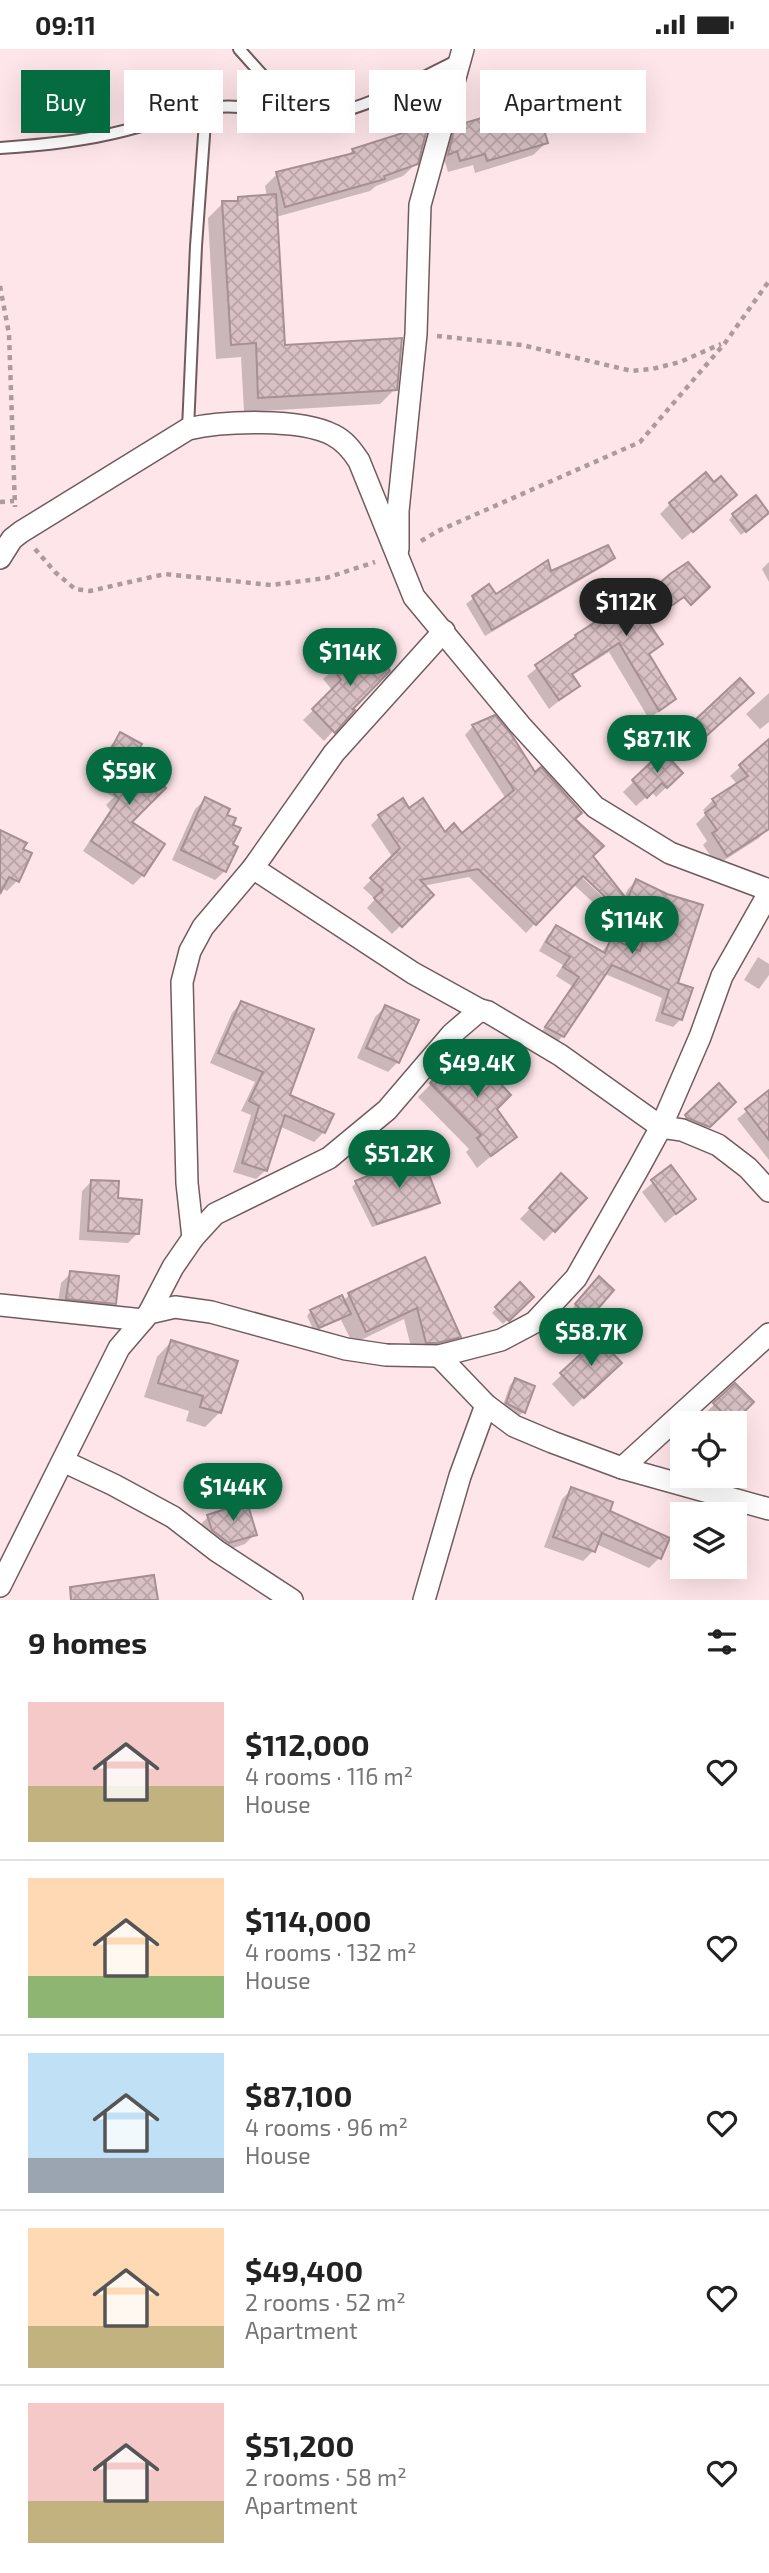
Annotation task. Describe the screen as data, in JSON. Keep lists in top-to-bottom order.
{
  "page": {
    "status": "09:11",
    "chip": [
      "Buy",
      "Rent",
      "Filters",
      "New",
      "Apartment"
    ],
    "price": [
      "$112K",
      "$114K",
      "$87.1K",
      "$59K",
      "$114K",
      "$49.4K",
      "$51.2K",
      "$58.7K",
      "$144K"
    ],
    "heading": "9 homes",
    "list": [
      {
        "name": "$112,000",
        "note": "4 rooms · 116 m² · House"
      },
      {
        "name": "$114,000",
        "note": "4 rooms · 132 m² · House"
      },
      {
        "name": "$87,100",
        "note": "4 rooms · 96 m² · House"
      },
      {
        "name": "$49,400",
        "note": "2 rooms · 52 m² · Apartment"
      },
      {
        "name": "$51,200",
        "note": "2 rooms · 58 m² · Apartment"
      }
    ]
  }
}
